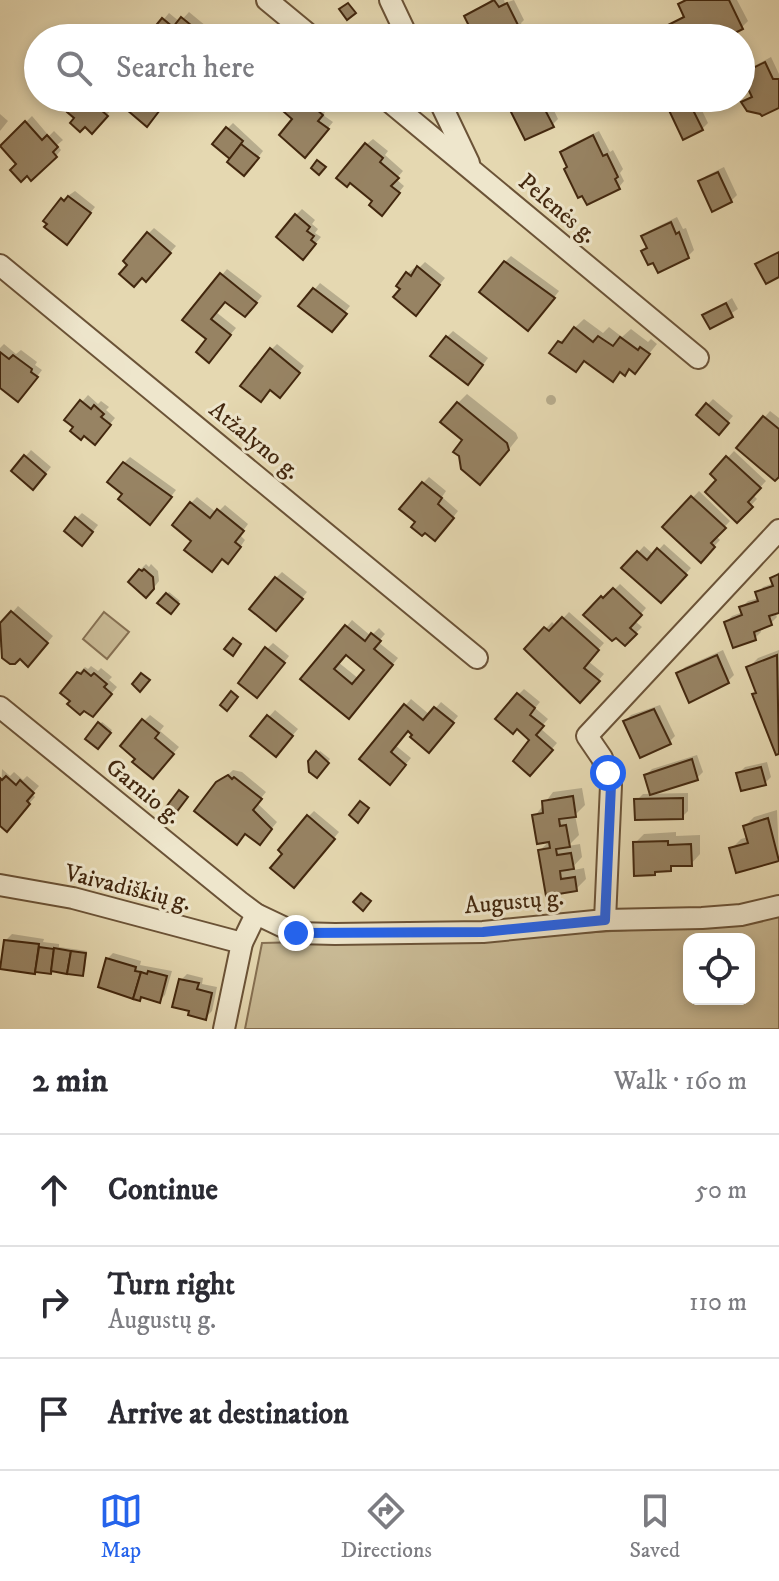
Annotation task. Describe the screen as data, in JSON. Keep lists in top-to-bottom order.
{
  "streets": {
    "street": [
      "Pelenės g.",
      "Atžalyno g.",
      "Garnio g.",
      "Vaivadiškių g.",
      "Augustų g."
    ]
  },
  "crossings": [
    ["Garnio g.", "Augustų g."]
  ],
  "page": {
    "search": "Search here",
    "heading": ["2 min", "Walk · 160 m"],
    "list": [
      ["Continue", "50 m"],
      ["Turn right", "Augustų g.", "110 m"],
      "Arrive at destination"
    ],
    "nav": ["Map", "Directions", "Saved"]
  }
}
